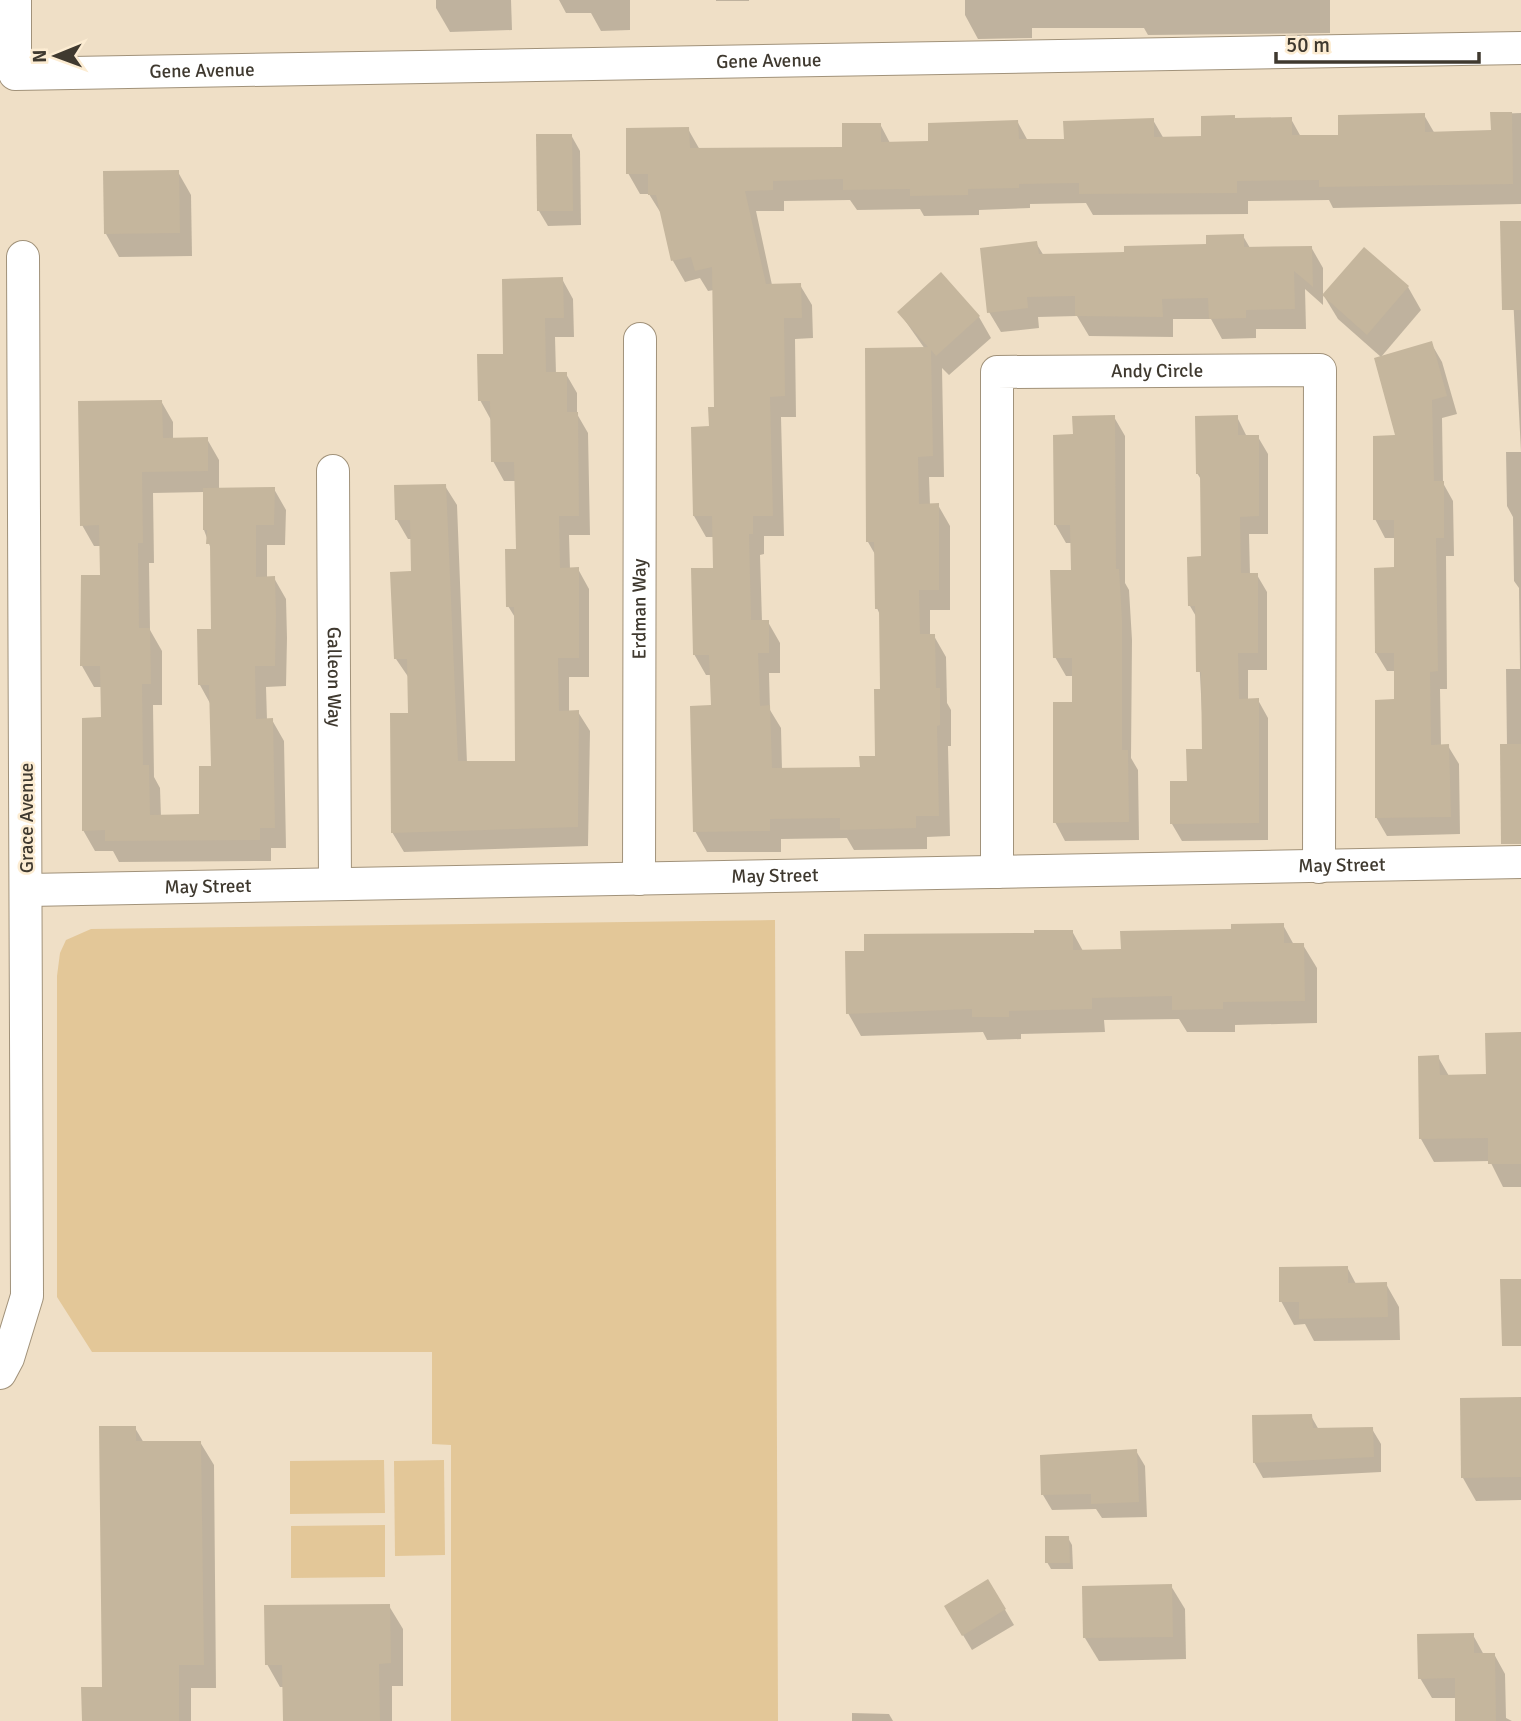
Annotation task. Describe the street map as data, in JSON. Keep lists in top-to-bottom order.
{
  "streets": {
    "street": [
      "Gene Avenue",
      "Andy Circle",
      "Erdman Way",
      "Galleon Way",
      "Grace Avenue",
      "May Street"
    ]
  },
  "crossings": [
    ["Andy Circle", "May Street"],
    ["Erdman Way", "May Street"],
    ["Galleon Way", "May Street"],
    ["Grace Avenue", "May Street"]
  ],
  "scale_bar": "50 m",
  "north": "left"
}
